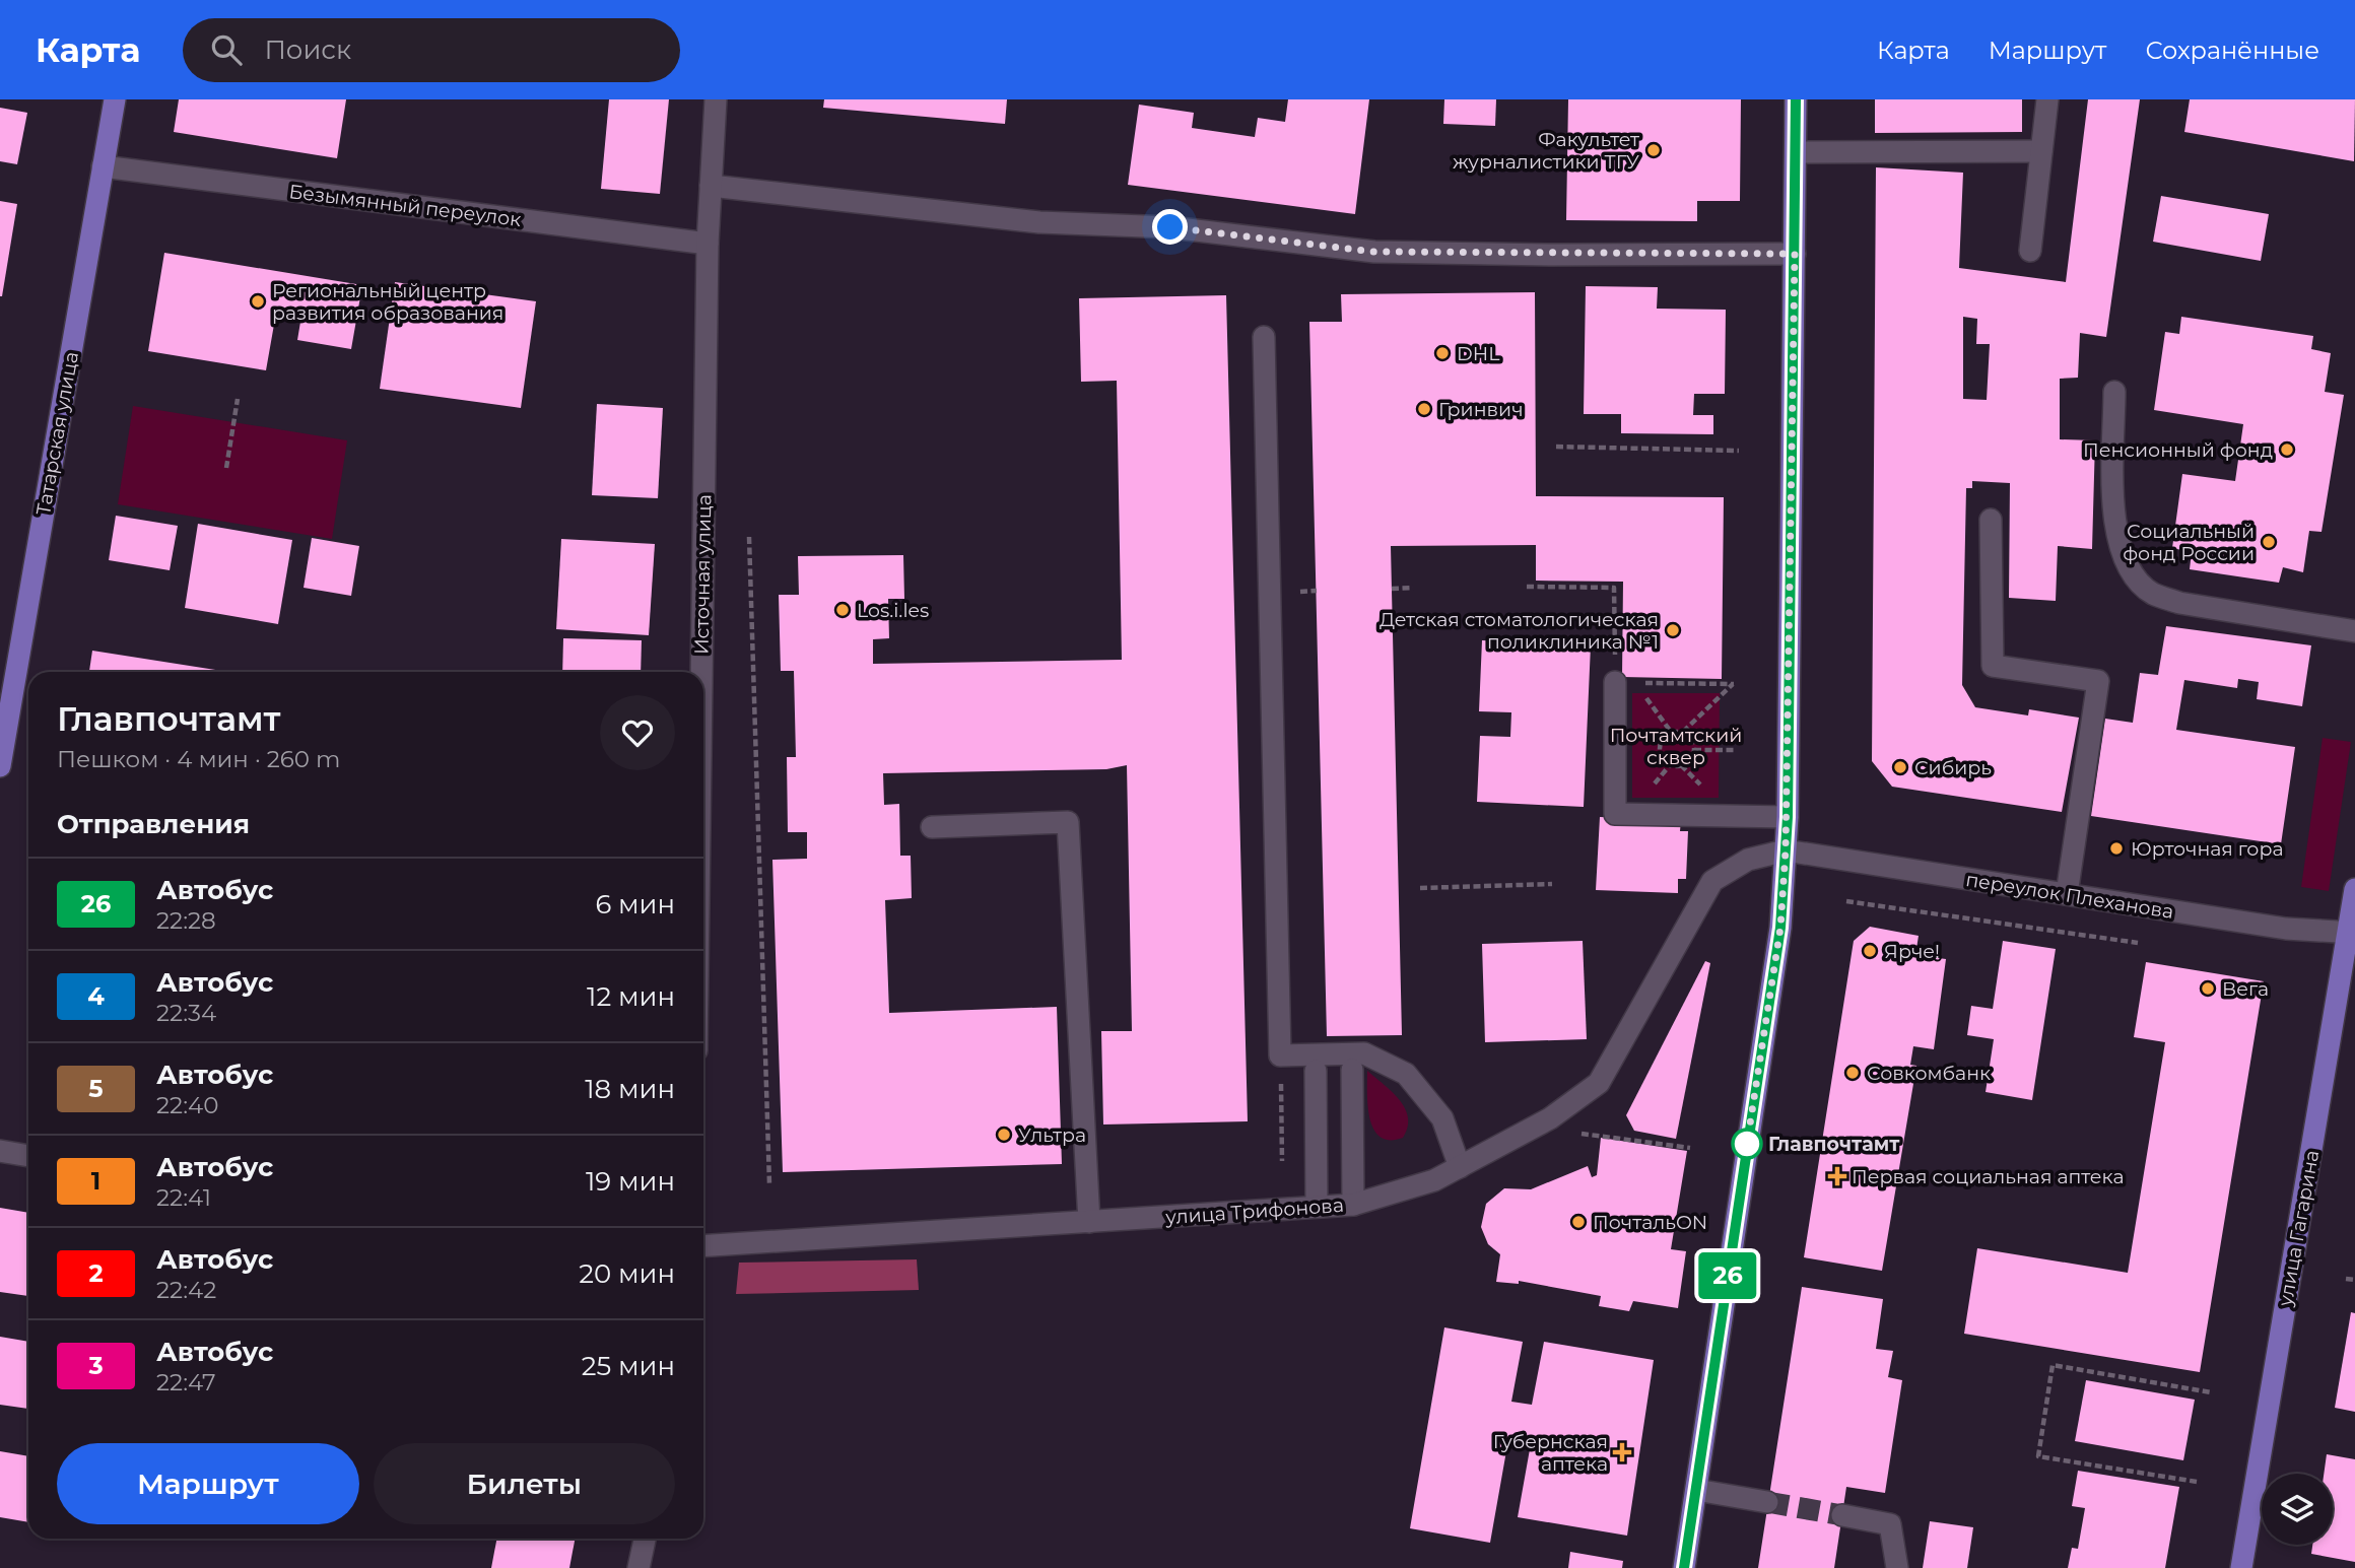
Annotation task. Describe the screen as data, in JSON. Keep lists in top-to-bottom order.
{
  "streets": {
    "main road": ["Татарская улица", "улица Гагарина"],
    "street": [
      "Безымянный переулок",
      "Источная улица",
      "переулок Плеханова",
      "улица Трифонова"
    ]
  },
  "crossings": [
    ["Безымянный переулок", "Татарская улица"],
    ["Безымянный переулок", "Источная улица"],
    ["переулок Плеханова", "улица Трифонова"],
    ["переулок Плеханова", "улица Гагарина"]
  ],
  "parks": ["Почтамтский сквер"],
  "places": {
    "other": [
      "Факультет журналистики ТГУ",
      "Региональный центр развития образования",
      "DHL",
      "Гринвич",
      "Пенсионный фонд",
      "Социальный фонд России",
      "Los.i.les",
      "Детская стоматологическая поликлиника №1",
      "Сибирь",
      "Юрточная гора",
      "Ярче!",
      "Вега",
      "Совкомбанк",
      "Ультра",
      "Главпочтамт",
      "ПочтальON"
    ],
    "health": ["Первая социальная аптека", "Губернская аптека"]
  },
  "lines": ["bus line 26"],
  "page": {
    "header": "Карта",
    "search": "Поиск",
    "nav": ["Карта", "Маршрут", "Сохранённые"],
    "on_map": "26",
    "heading": [
      ["Главпочтамт", "Пешком · 4 мин · 260 m"],
      "Отправления"
    ],
    "list": [
      {
        "mark": "26",
        "name": "Автобус",
        "note": "22:28",
        "value": "6 мин"
      },
      {
        "mark": "4",
        "name": "Автобус",
        "note": "22:34",
        "value": "12 мин"
      },
      {
        "mark": "5",
        "name": "Автобус",
        "note": "22:40",
        "value": "18 мин"
      },
      {
        "mark": "1",
        "name": "Автобус",
        "note": "22:41",
        "value": "19 мин"
      },
      {
        "mark": "2",
        "name": "Автобус",
        "note": "22:42",
        "value": "20 мин"
      },
      {
        "mark": "3",
        "name": "Автобус",
        "note": "22:47",
        "value": "25 мин"
      }
    ],
    "buttons": ["Маршрут", "Билеты"]
  }
}
